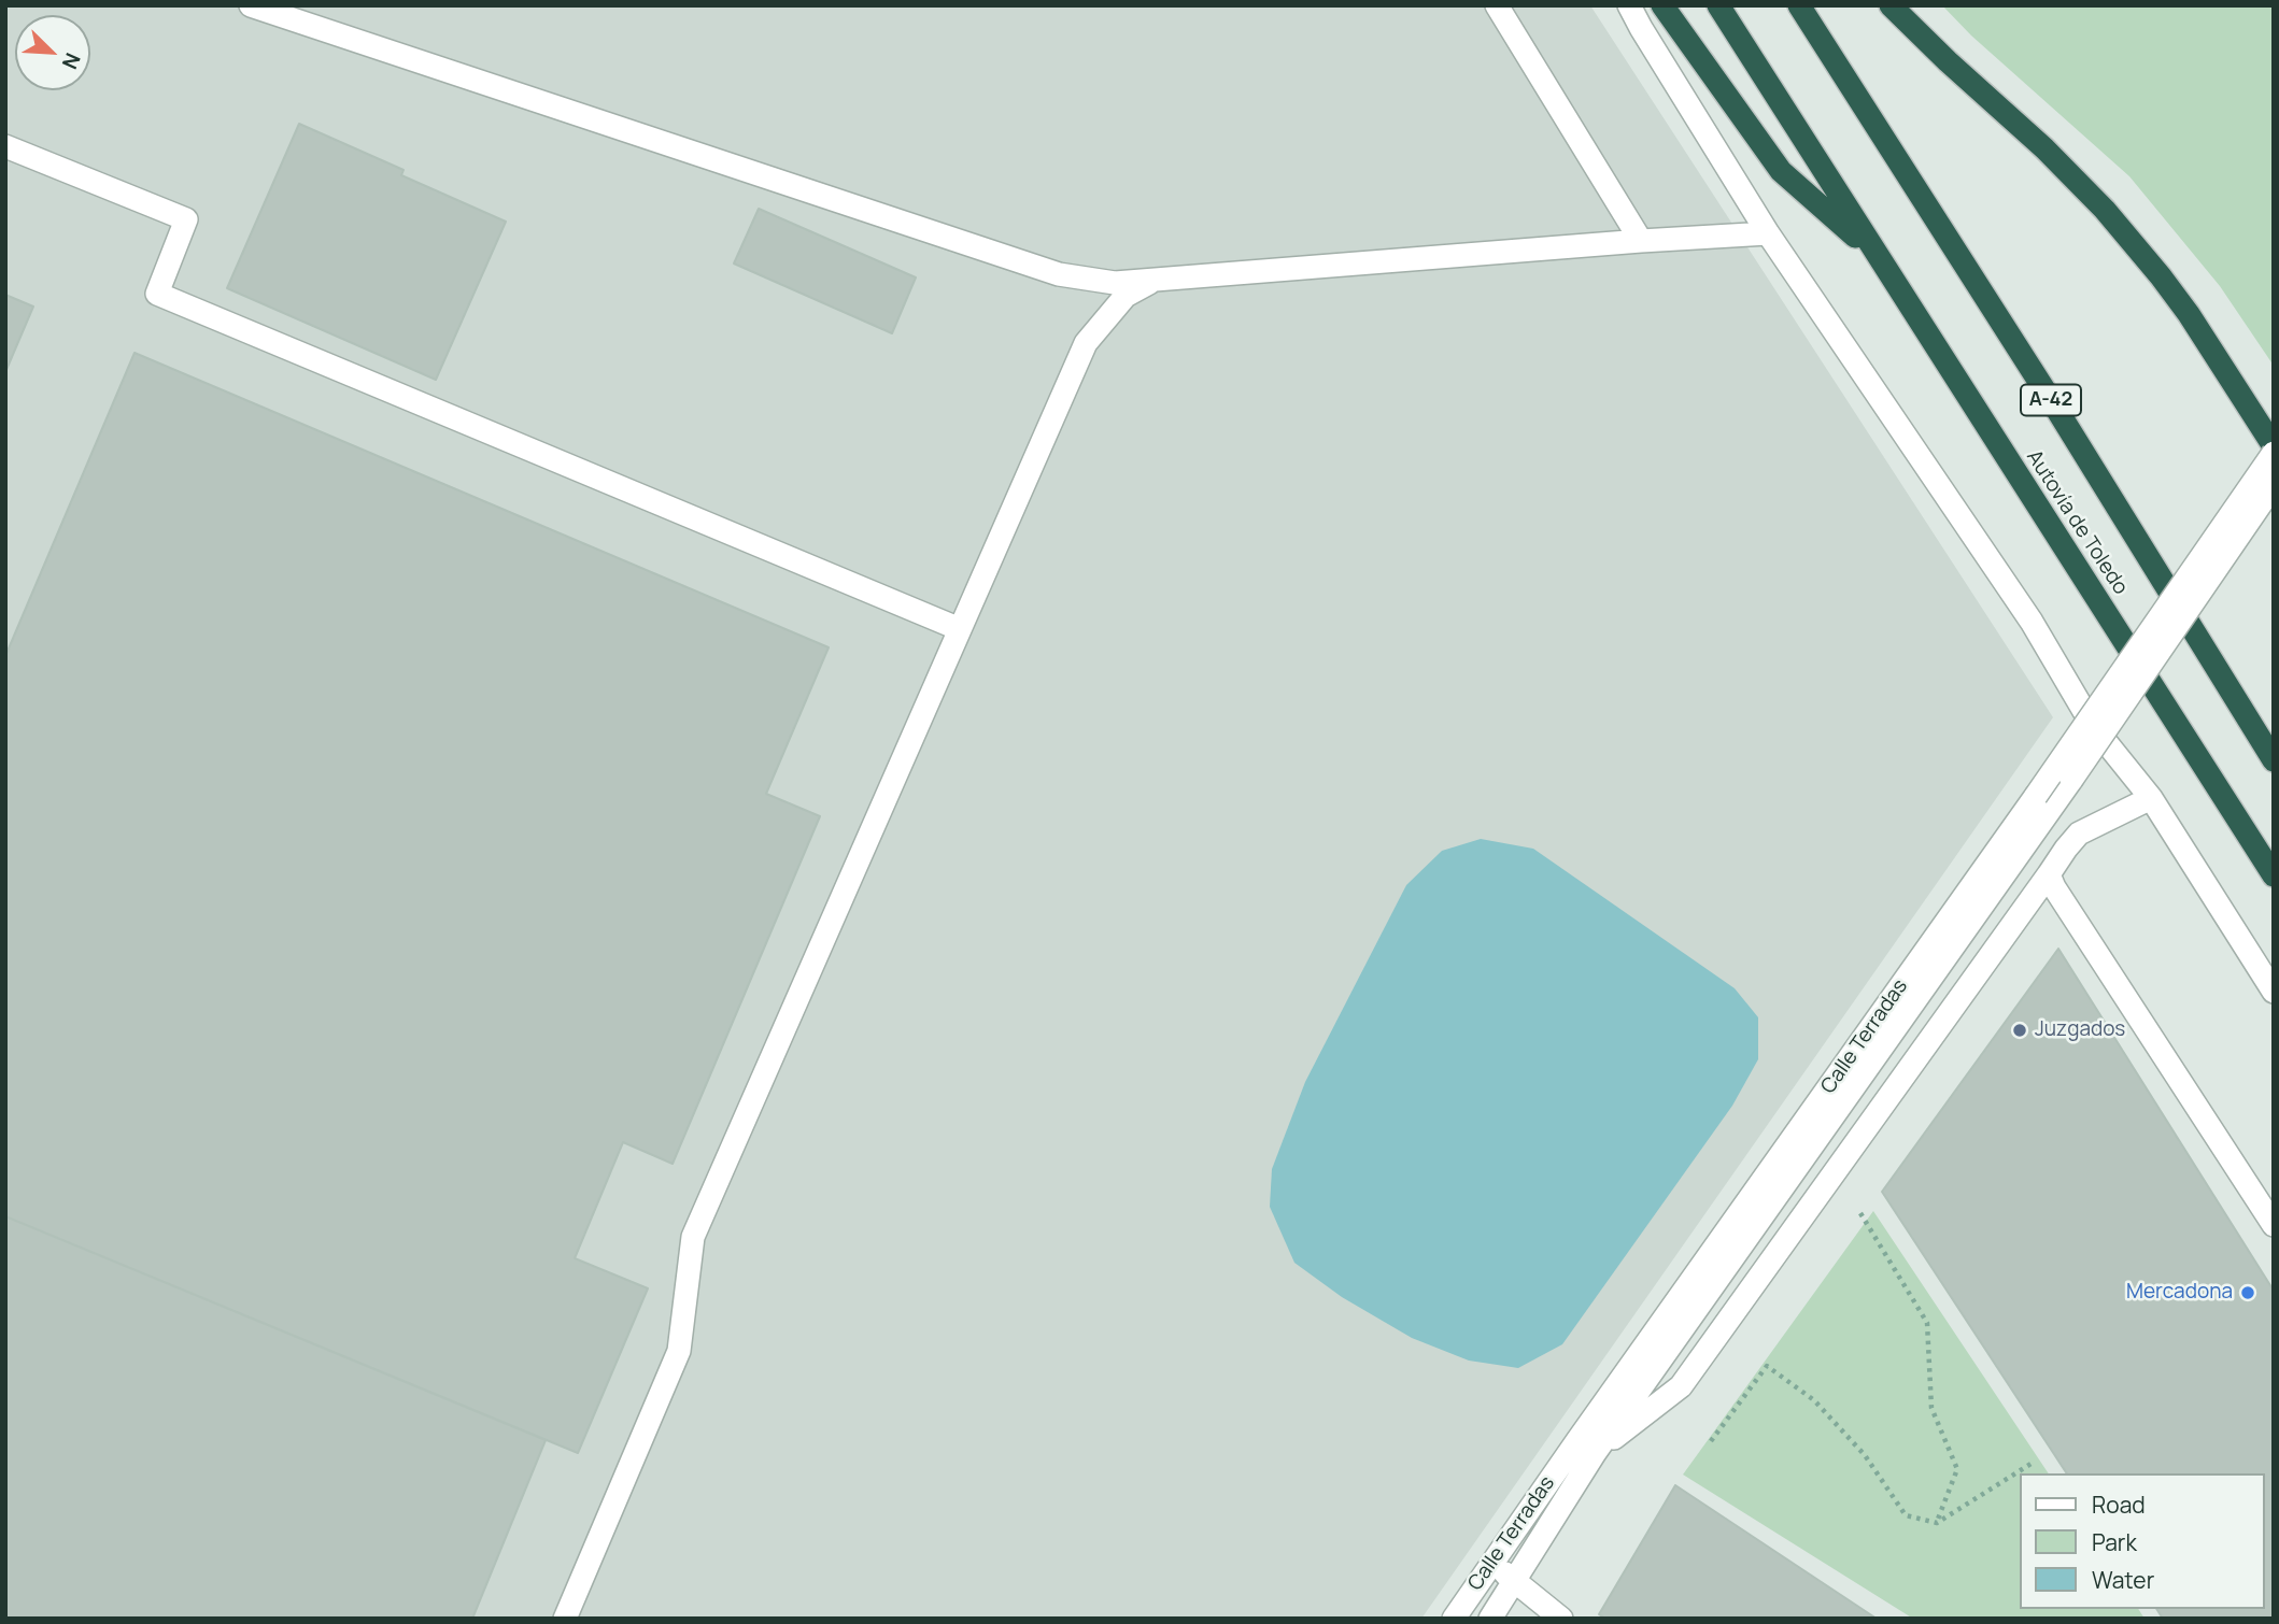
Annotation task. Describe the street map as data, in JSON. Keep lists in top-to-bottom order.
{
  "streets": {
    "highway": ["A-42", "Autovía de Toledo"],
    "street": ["Calle Terradas"]
  },
  "places": ["Juzgados", "Mercadona"],
  "legend": ["Road", "Park", "Water"],
  "north": "bottom right"
}
